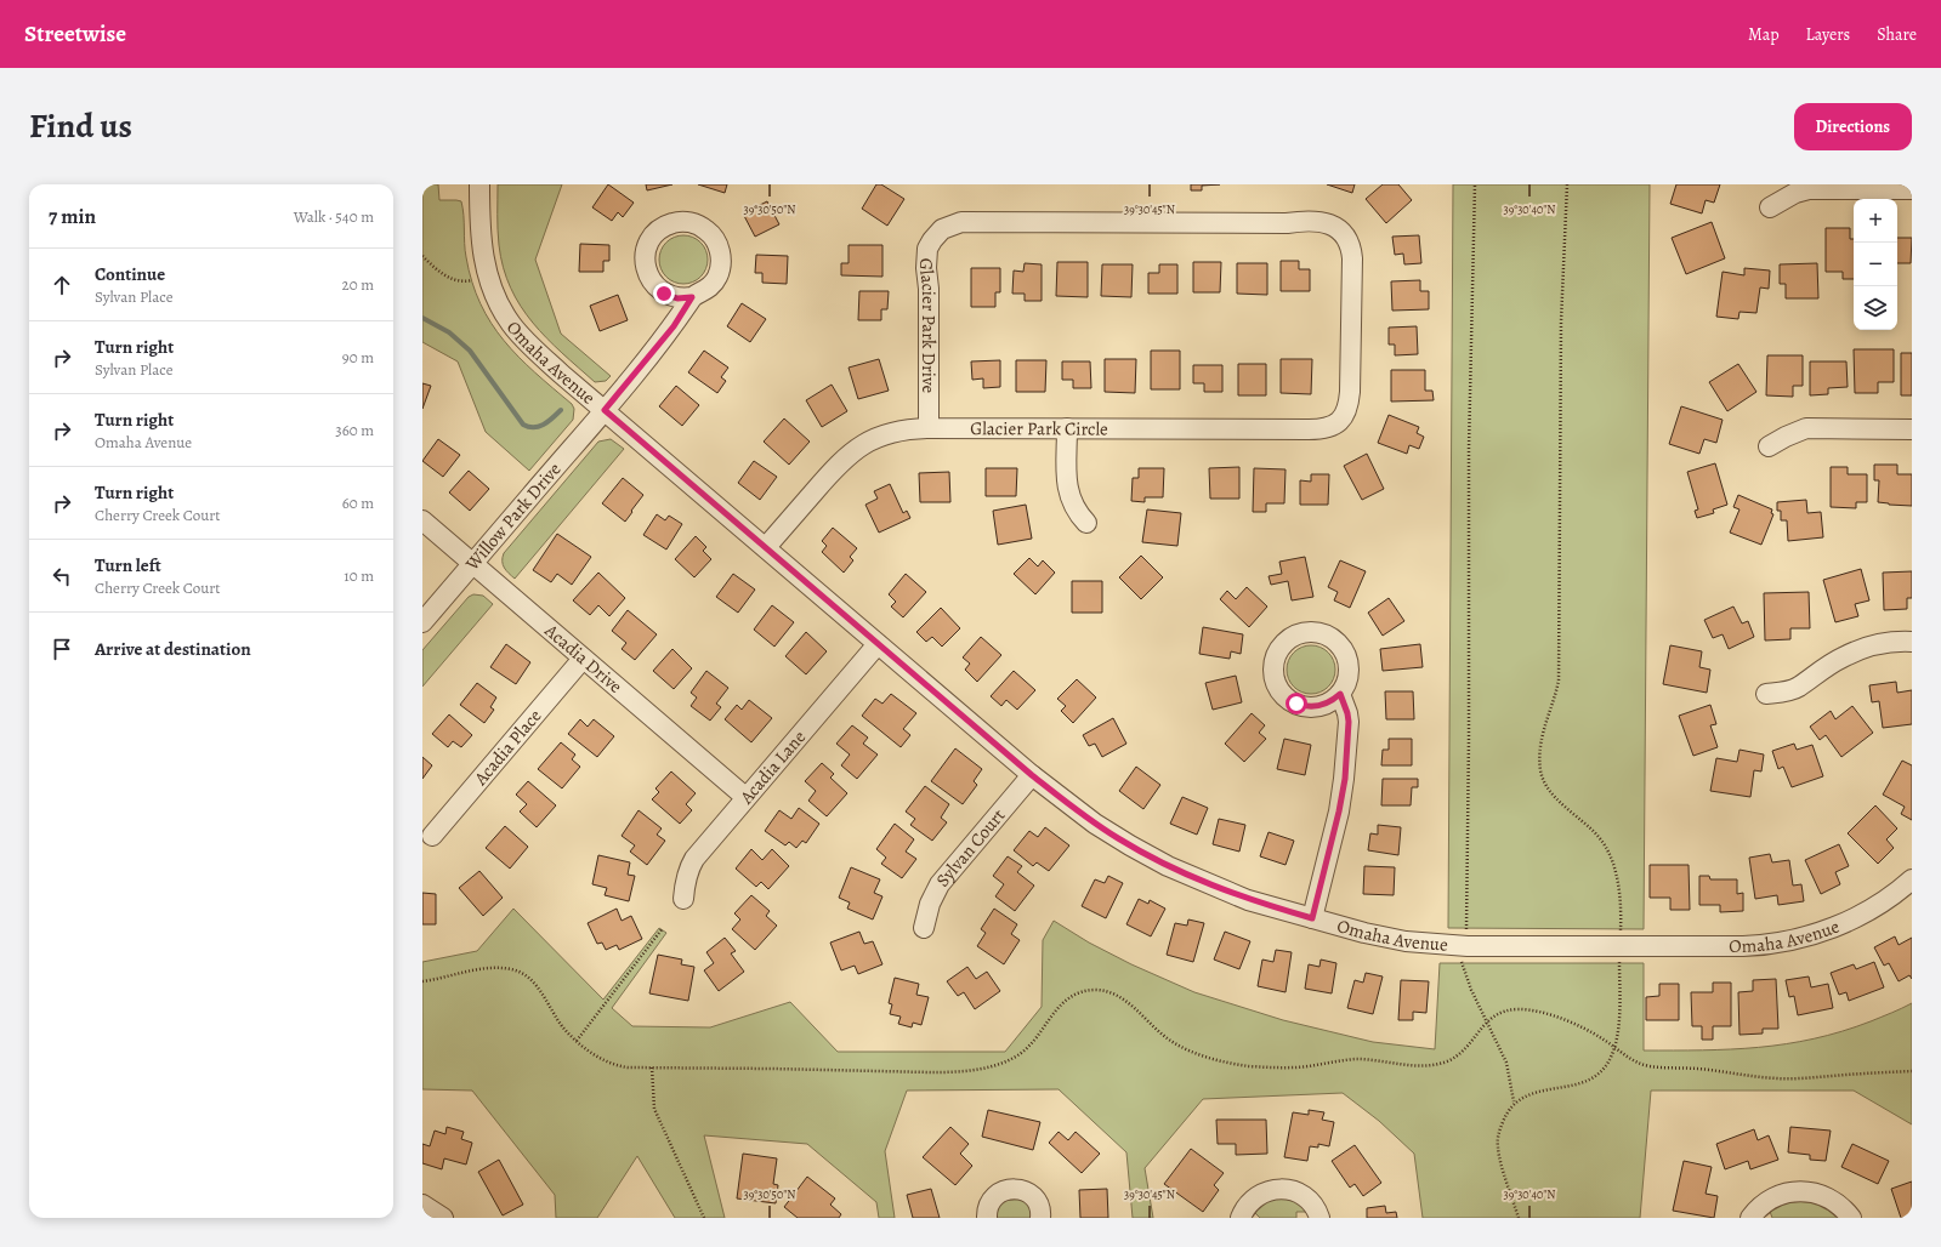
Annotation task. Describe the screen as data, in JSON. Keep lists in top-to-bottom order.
{
  "streets": {
    "street": [
      "Glacier Park Drive",
      "Omaha Avenue",
      "Glacier Park Circle",
      "Willow Park Drive",
      "Acadia Drive",
      "Acadia Place",
      "Acadia Lane",
      "Sylvan Court"
    ]
  },
  "crossings": [
    ["Glacier Park Drive", "Glacier Park Circle"],
    ["Omaha Avenue", "Glacier Park Circle"],
    ["Omaha Avenue", "Willow Park Drive"],
    ["Omaha Avenue", "Acadia Lane"],
    ["Omaha Avenue", "Sylvan Court"],
    ["Willow Park Drive", "Acadia Drive"],
    ["Acadia Drive", "Acadia Place"],
    ["Acadia Drive", "Acadia Lane"]
  ],
  "page": {
    "header": "Streetwise",
    "nav": ["Map", "Layers", "Share"],
    "title": "Find us",
    "buttons": "Directions",
    "heading": ["7 min", "Walk · 540 m"],
    "map_buttons": ["+", "−"],
    "list": [
      ["Continue", "Sylvan Place", "20 m"],
      ["Turn right", "Sylvan Place", "90 m"],
      ["Turn right", "Omaha Avenue", "360 m"],
      ["Turn right", "Cherry Creek Court", "60 m"],
      ["Turn left", "Cherry Creek Court", "10 m"],
      "Arrive at destination"
    ]
  },
  "coordinates": ["39°30'50\"N", "39°30'45\"N", "39°30'40\"N"]
}
